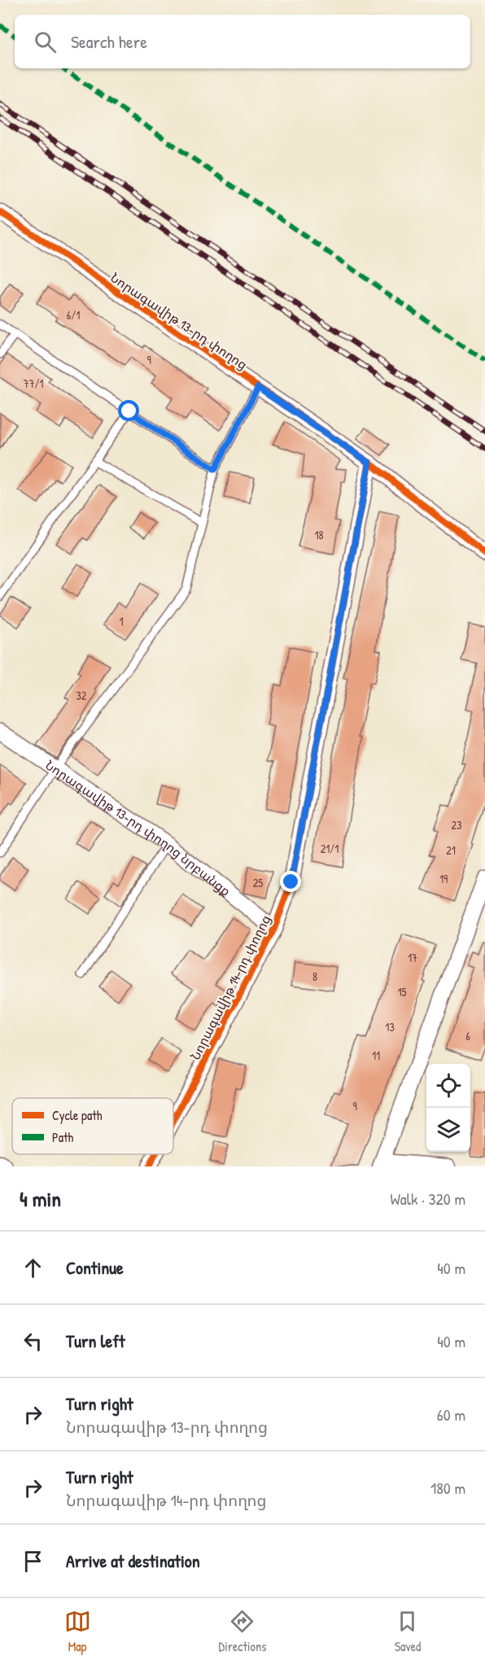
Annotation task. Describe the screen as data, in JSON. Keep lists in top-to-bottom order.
{
  "streets": {
    "street": ["Նորագավիթ 13-րդ փողոց", "Նորագավիթ 13-րդ փողոց նրբանցք", "Նորագավիթ 14-րդ փողոց"]
  },
  "crossings": [
    ["Նորագավիթ 13-րդ փողոց", "Նորագավիթ 14-րդ փողոց"],
    ["Նորագավիթ 13-րդ փողոց նրբանցք", "Նորագավիթ 14-րդ փողոց"]
  ],
  "house_numbers": [
    "6/1",
    "9",
    "77/1",
    "18",
    "1",
    "32",
    "23",
    "21/1",
    "21",
    "19",
    "25",
    "17",
    "8",
    "15",
    "13",
    "6",
    "11",
    "9"
  ],
  "legend": ["Cycle path", "Path"],
  "page": {
    "search": "Search here",
    "heading": ["4 min", "Walk · 320 m"],
    "list": [
      ["Continue", "40 m"],
      ["Turn left", "40 m"],
      ["Turn right", "Նորագավիթ 13-րդ փողոց", "60 m"],
      ["Turn right", "Նորագավիթ 14-րդ փողոց", "180 m"],
      "Arrive at destination"
    ],
    "nav": ["Map", "Directions", "Saved"]
  }
}
